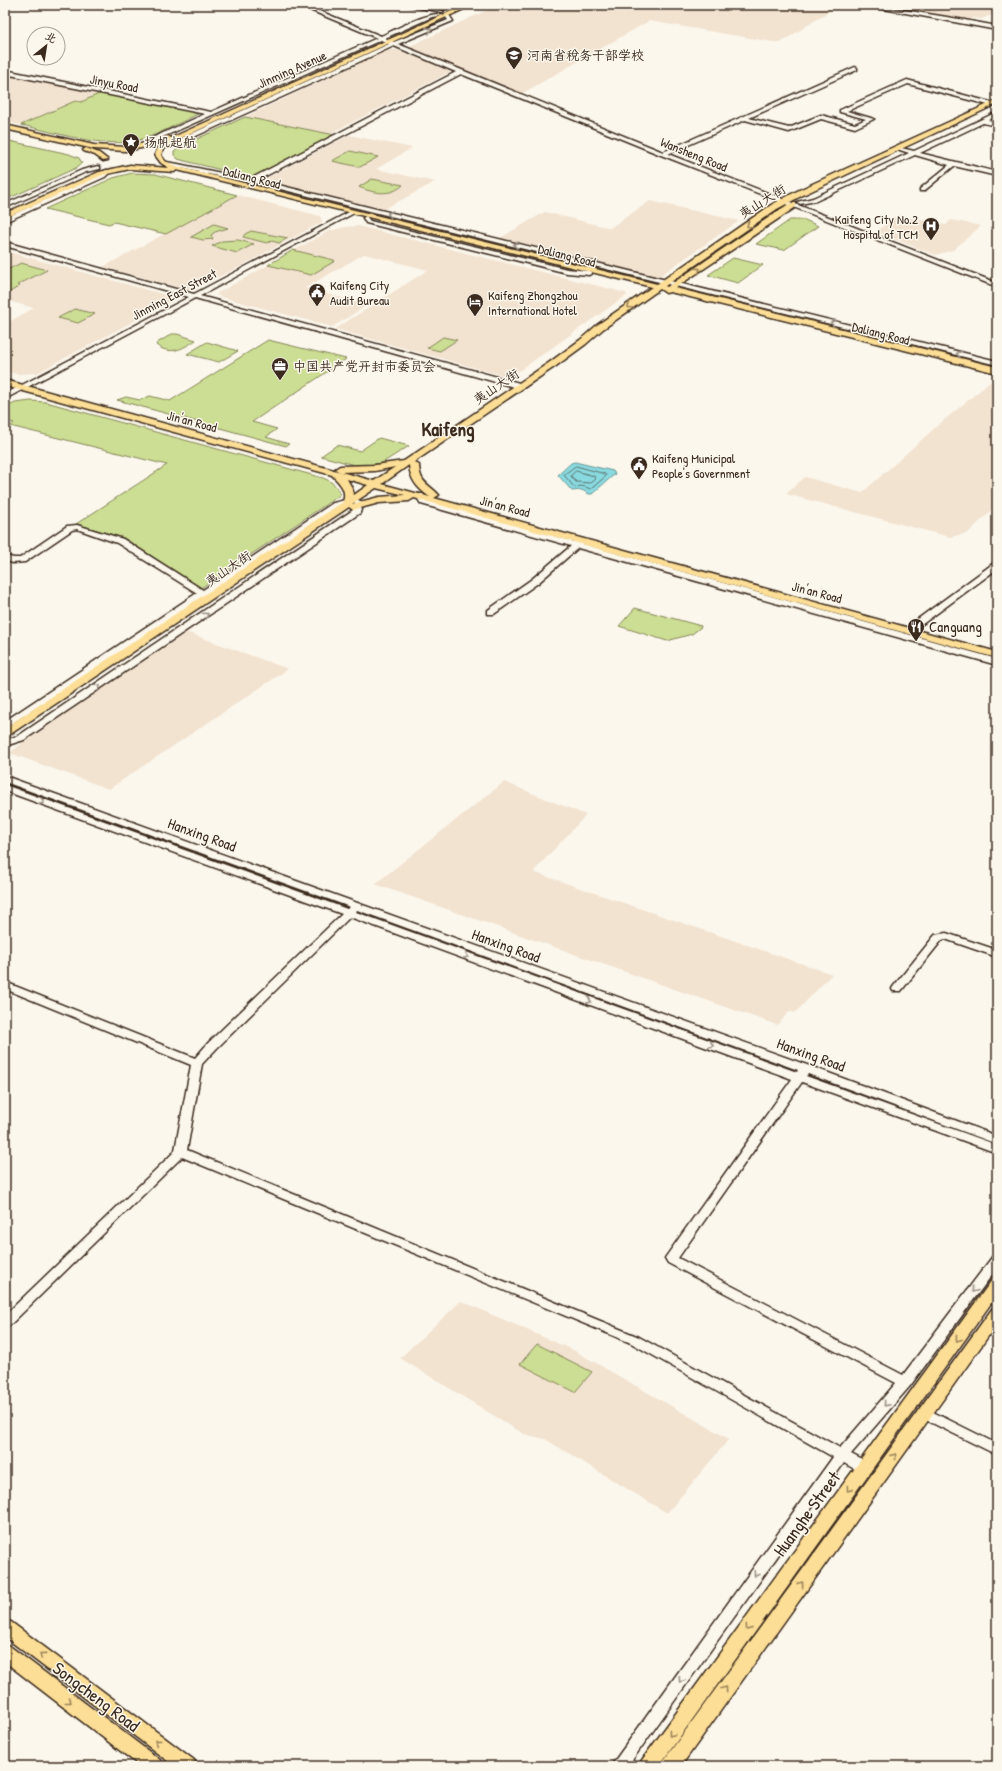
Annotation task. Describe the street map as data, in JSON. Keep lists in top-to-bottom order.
{
  "streets": {
    "main road": [
      "Jinming Avenue",
      "Daliang Road",
      "夷山大街",
      "Jin'an Road",
      "Huanghe Street",
      "Songcheng Road"
    ],
    "street": [
      "Jinyu Road",
      "Wansheng Road",
      "Jinming East Street",
      "Hanxing Road"
    ]
  },
  "crossings": [
    ["Jinming Avenue", "Jinyu Road"],
    ["Jinming Avenue", "Wansheng Road"],
    ["Wansheng Road", "夷山大街"],
    ["Daliang Road", "夷山大街"],
    ["Daliang Road", "Jinming East Street"],
    ["夷山大街", "Jin'an Road"],
    ["Jinming East Street", "Jin'an Road"]
  ],
  "districts": ["Kaifeng"],
  "places": {
    "school or university": ["河南省税务干部学校"],
    "place": ["扬帆起航"],
    "hospital": ["Kaifeng City No.2 Hospital of TCM"],
    "public building": ["Kaifeng City Audit Bureau", "Kaifeng Municipal People's Government"],
    "hotel": ["Kaifeng Zhongzhou International Hotel"],
    "office": ["中国共产党开封市委员会"],
    "restaurant": ["Canguang"]
  },
  "north": "top right"
}
